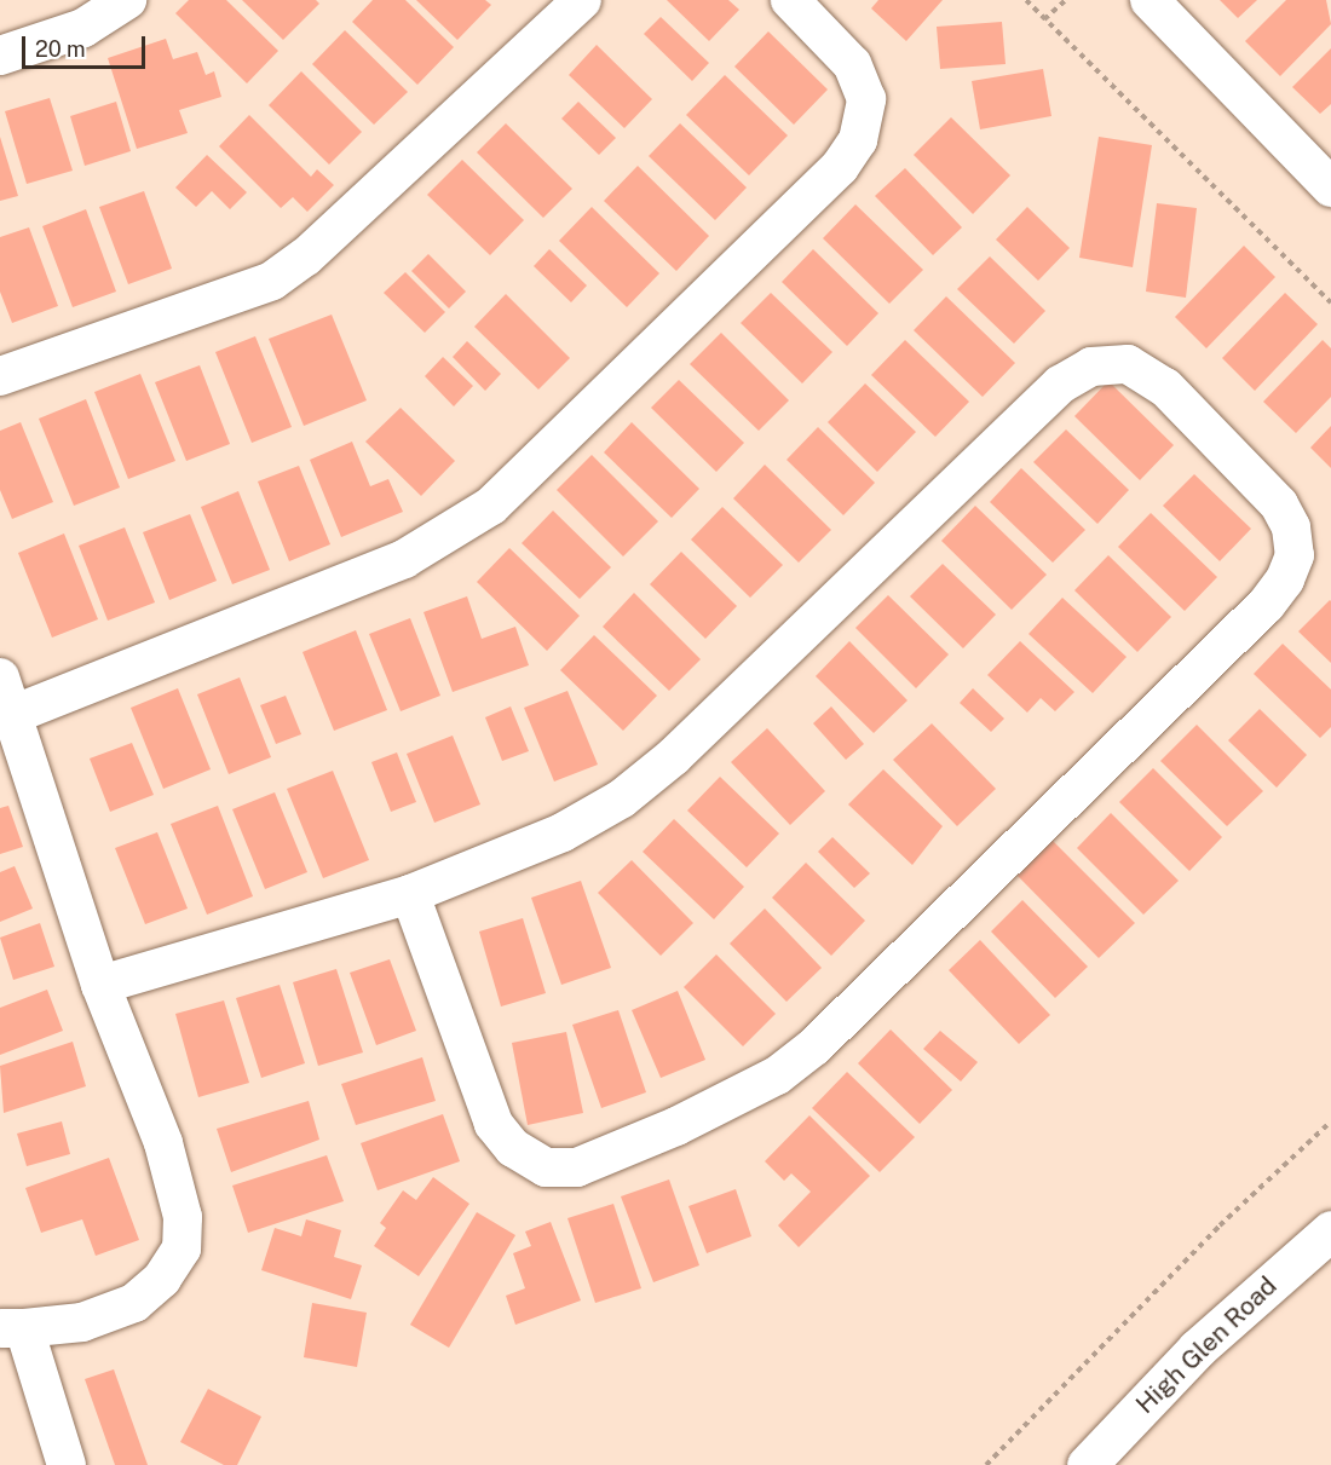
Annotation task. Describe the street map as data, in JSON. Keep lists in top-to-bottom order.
{
  "streets": {
    "main road": ["High Glen Road"]
  },
  "scale_bar": "20 m"
}
